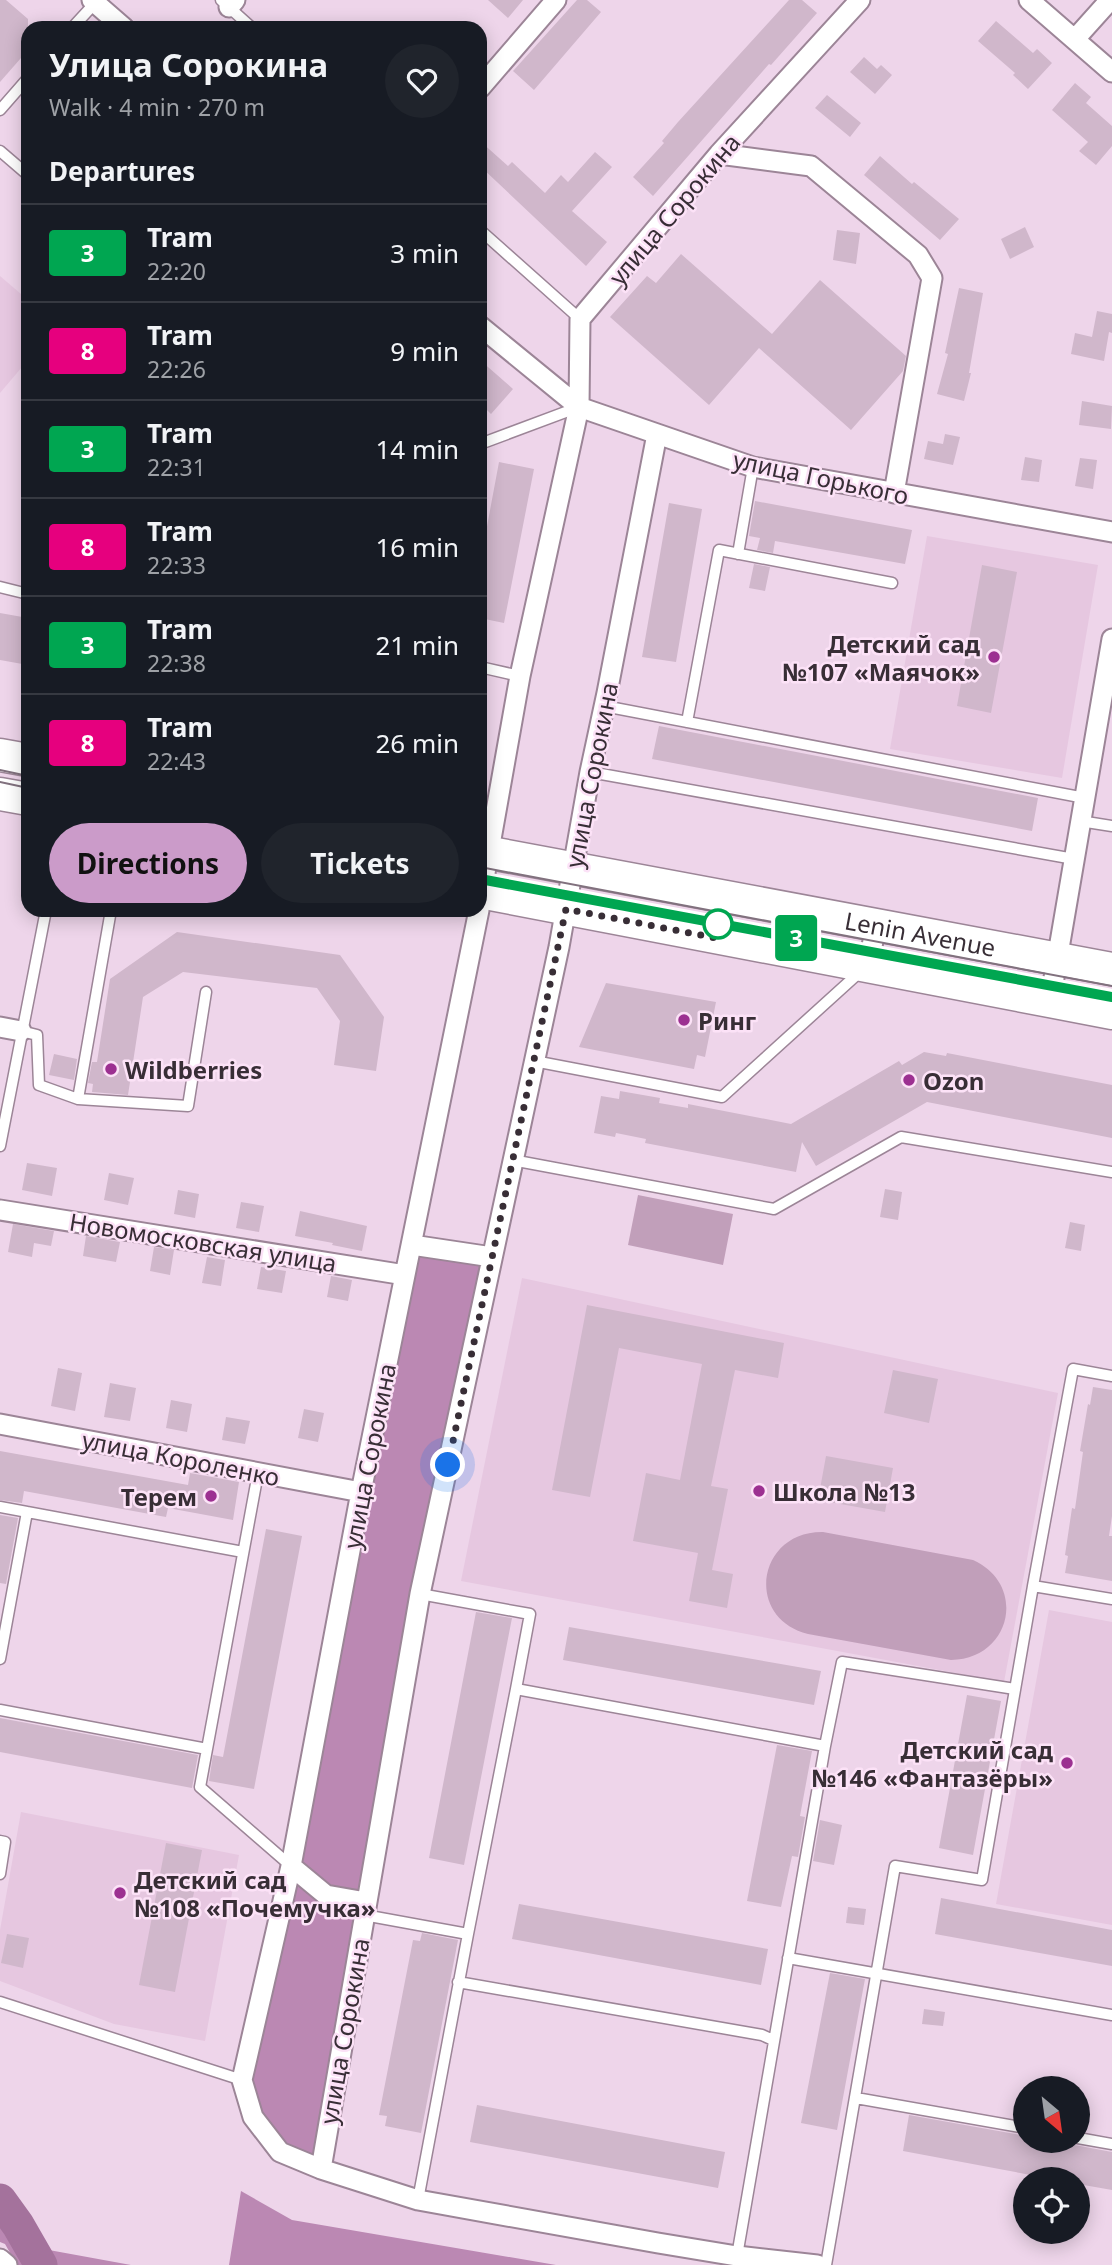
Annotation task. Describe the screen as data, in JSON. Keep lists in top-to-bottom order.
{
  "streets": {
    "main road": ["Lenin Avenue"],
    "street": [
      "улица Сорокина",
      "улица Горького",
      "Новомосковская улица",
      "улица Короленко"
    ]
  },
  "crossings": [
    ["улица Сорокина", "улица Горького"],
    ["улица Сорокина", "Lenin Avenue"],
    ["улица Сорокина", "Новомосковская улица"],
    ["улица Сорокина", "улица Короленко"]
  ],
  "places": [
    "Детский сад №107 «Маячок»",
    "Ринг",
    "Wildberries",
    "Ozon",
    "Школа №13",
    "Терем",
    "Детский сад №146 «Фантазёры»",
    "Детский сад №108 «Почемучка»"
  ],
  "lines": ["tram line 3"],
  "north": "bottom right",
  "page": {
    "on_map": "3",
    "heading": [
      ["Улица Сорокина", "Walk · 4 min · 270 m"],
      "Departures"
    ],
    "list": [
      {
        "mark": "3",
        "name": "Tram",
        "note": "22:20",
        "value": "3 min"
      },
      {
        "mark": "8",
        "name": "Tram",
        "note": "22:26",
        "value": "9 min"
      },
      {
        "mark": "3",
        "name": "Tram",
        "note": "22:31",
        "value": "14 min"
      },
      {
        "mark": "8",
        "name": "Tram",
        "note": "22:33",
        "value": "16 min"
      },
      {
        "mark": "3",
        "name": "Tram",
        "note": "22:38",
        "value": "21 min"
      },
      {
        "mark": "8",
        "name": "Tram",
        "note": "22:43",
        "value": "26 min"
      }
    ],
    "buttons": ["Directions", "Tickets"]
  }
}
